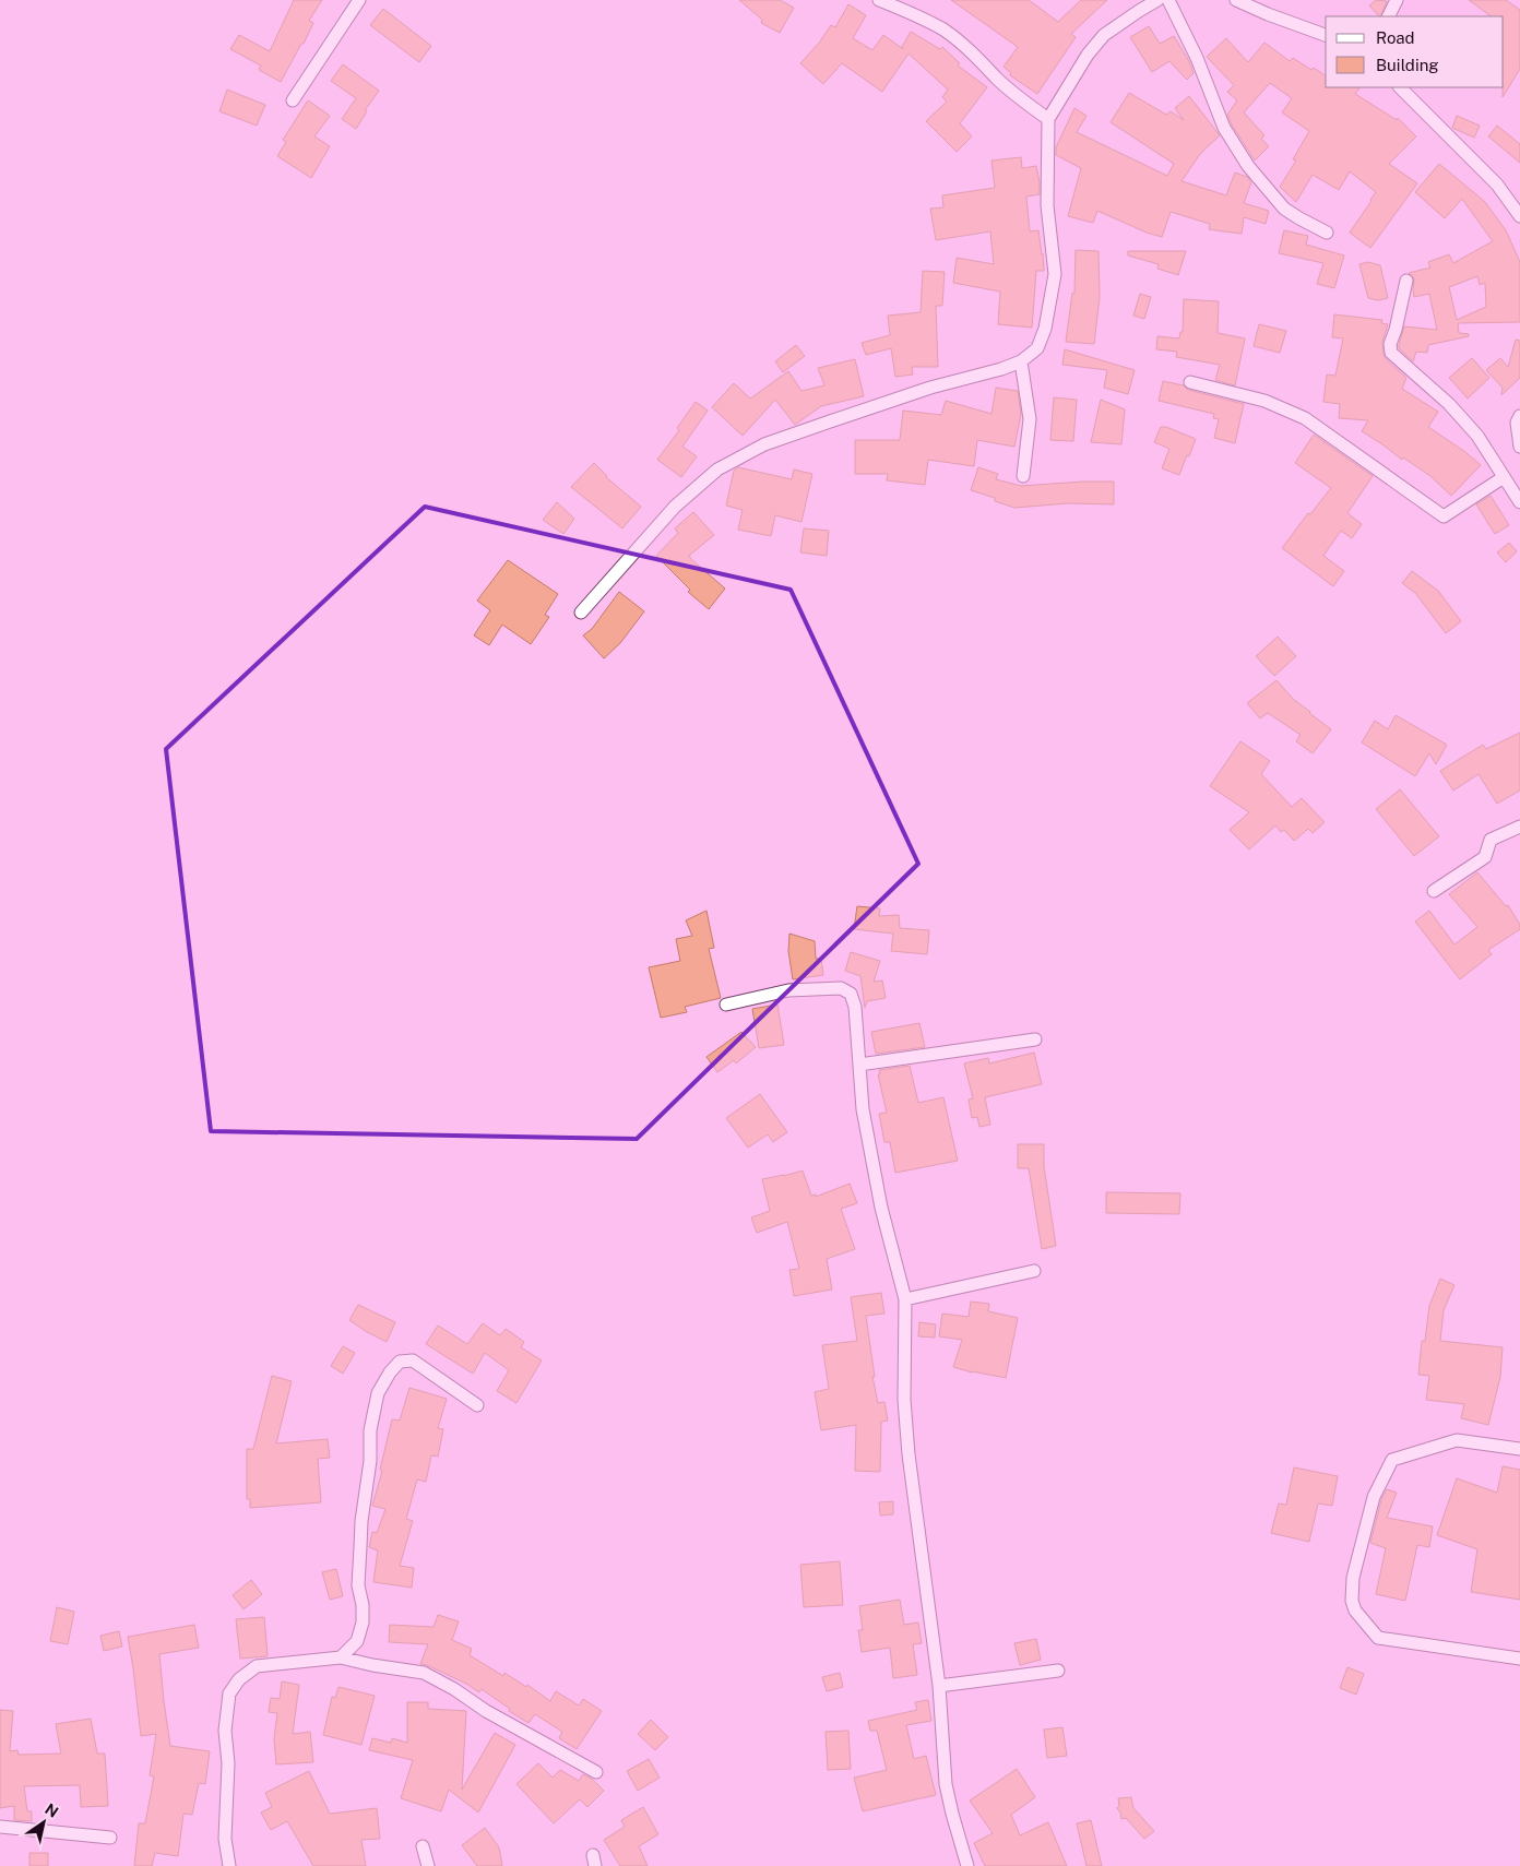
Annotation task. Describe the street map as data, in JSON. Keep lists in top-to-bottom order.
{
  "legend": ["Road", "Building"],
  "north": "top right"
}
